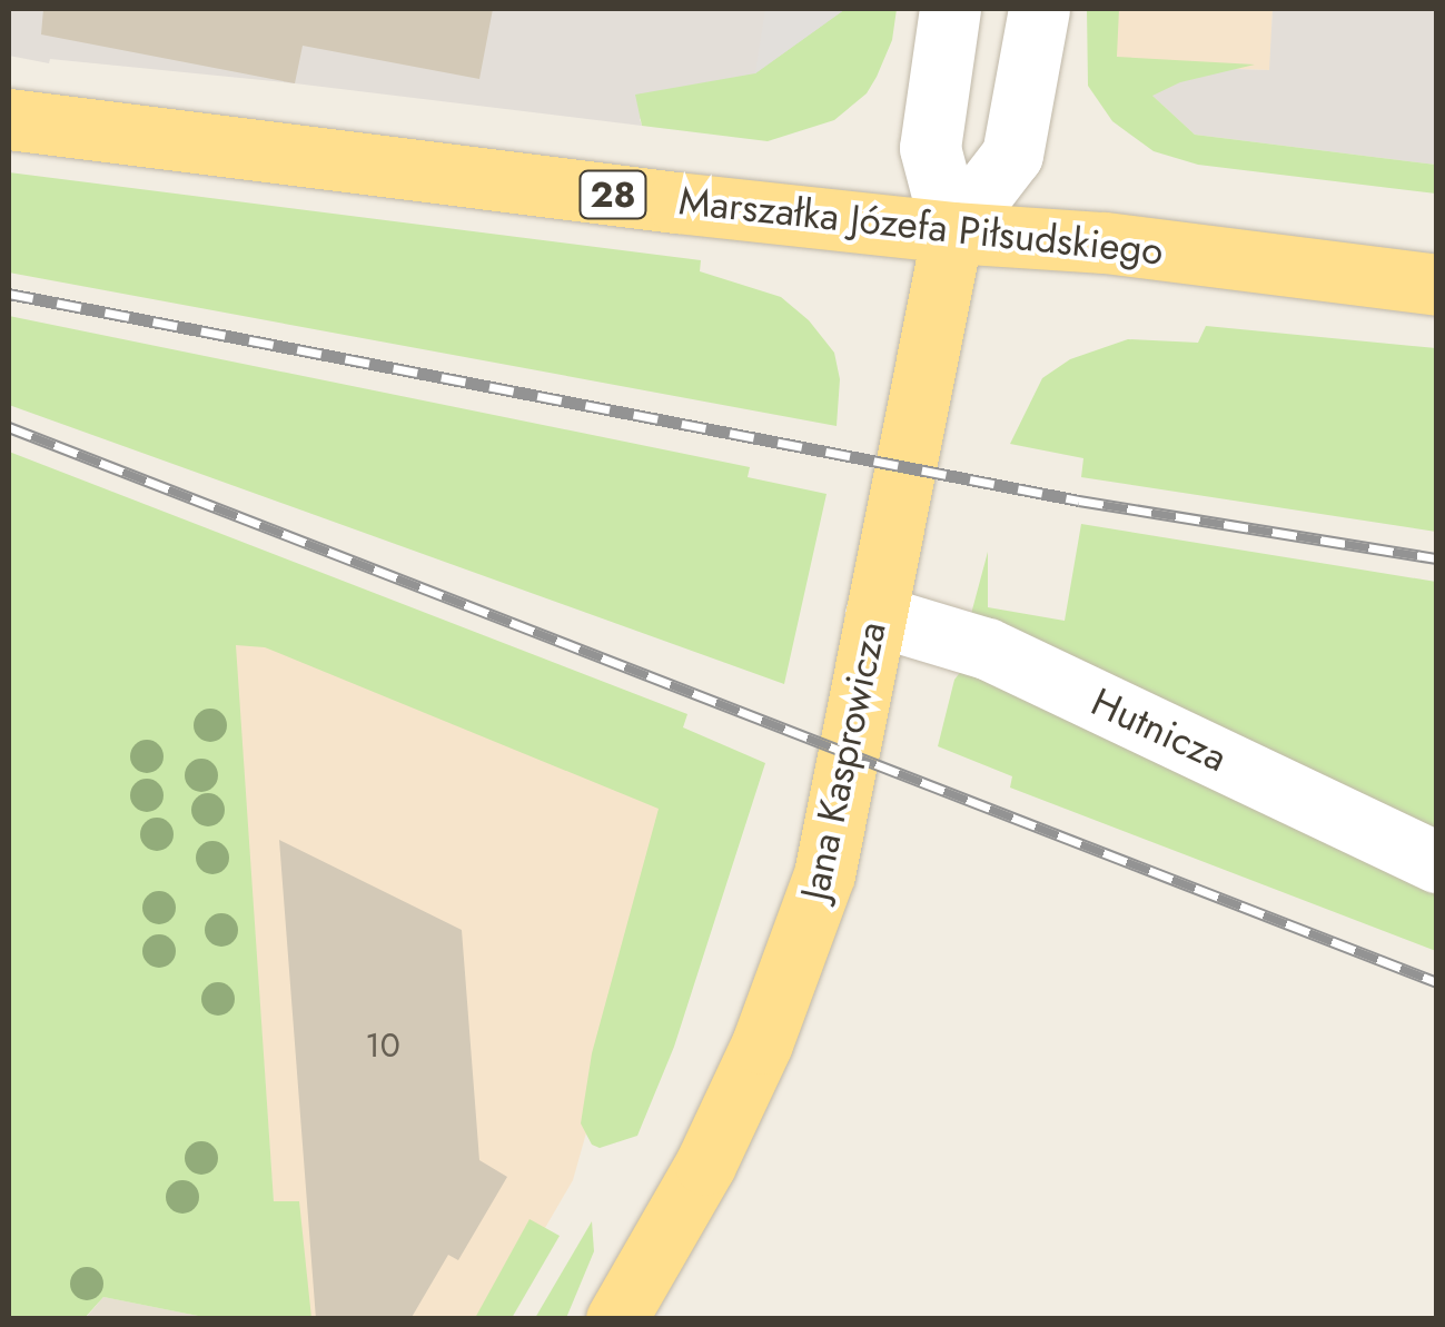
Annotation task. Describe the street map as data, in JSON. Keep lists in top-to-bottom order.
{
  "streets": {
    "main road": ["28", "Marszałka Józefa Piłsudskiego", "Jana Kasprowicza"],
    "street": ["Hutnicza"]
  },
  "crossings": [
    ["Marszałka Józefa Piłsudskiego", "Jana Kasprowicza"],
    ["Hutnicza", "Jana Kasprowicza"]
  ],
  "house_numbers": ["10"]
}
